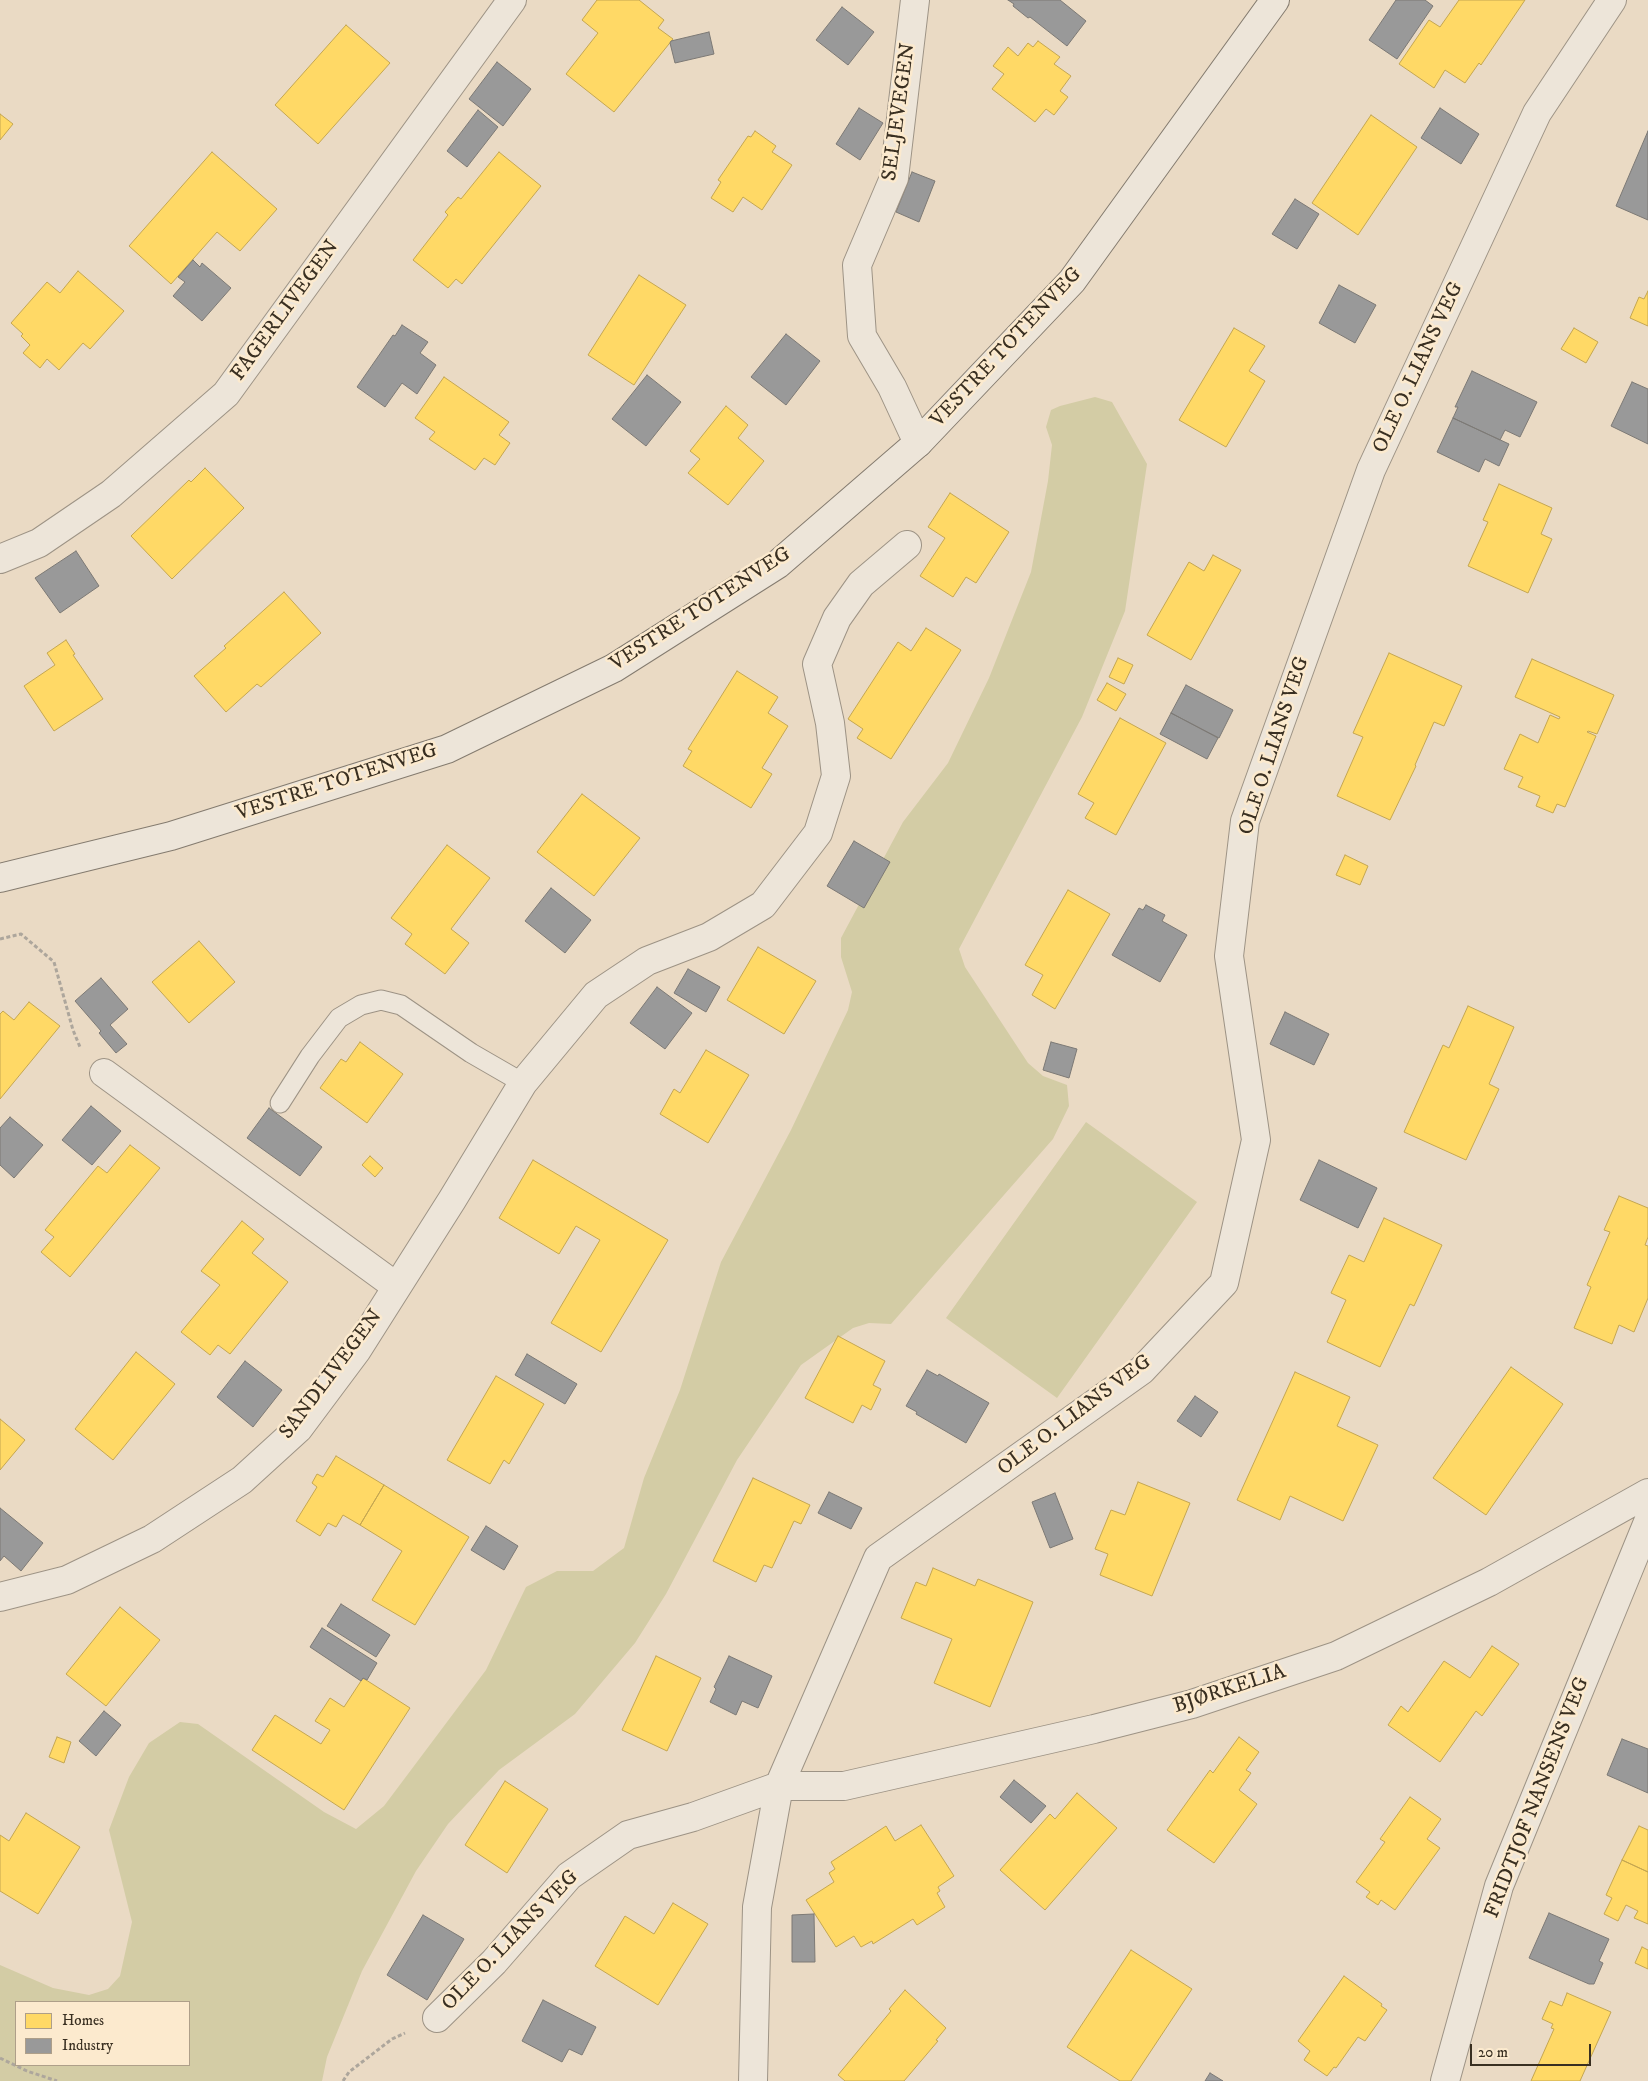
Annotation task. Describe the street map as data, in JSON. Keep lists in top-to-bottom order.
{
  "streets": {
    "street": [
      "SELJEVEGEN",
      "FAGERLIVEGEN",
      "VESTRE TOTENVEG",
      "OLE O. LIANS VEG",
      "SANDLIVEGEN",
      "BJØRKELIA",
      "FRIDTJOF NANSENS VEG"
    ]
  },
  "crossings": [
    ["SELJEVEGEN", "VESTRE TOTENVEG"],
    ["OLE O. LIANS VEG", "BJØRKELIA"]
  ],
  "legend": ["Homes", "Industry"],
  "scale_bar": "20 m"
}
